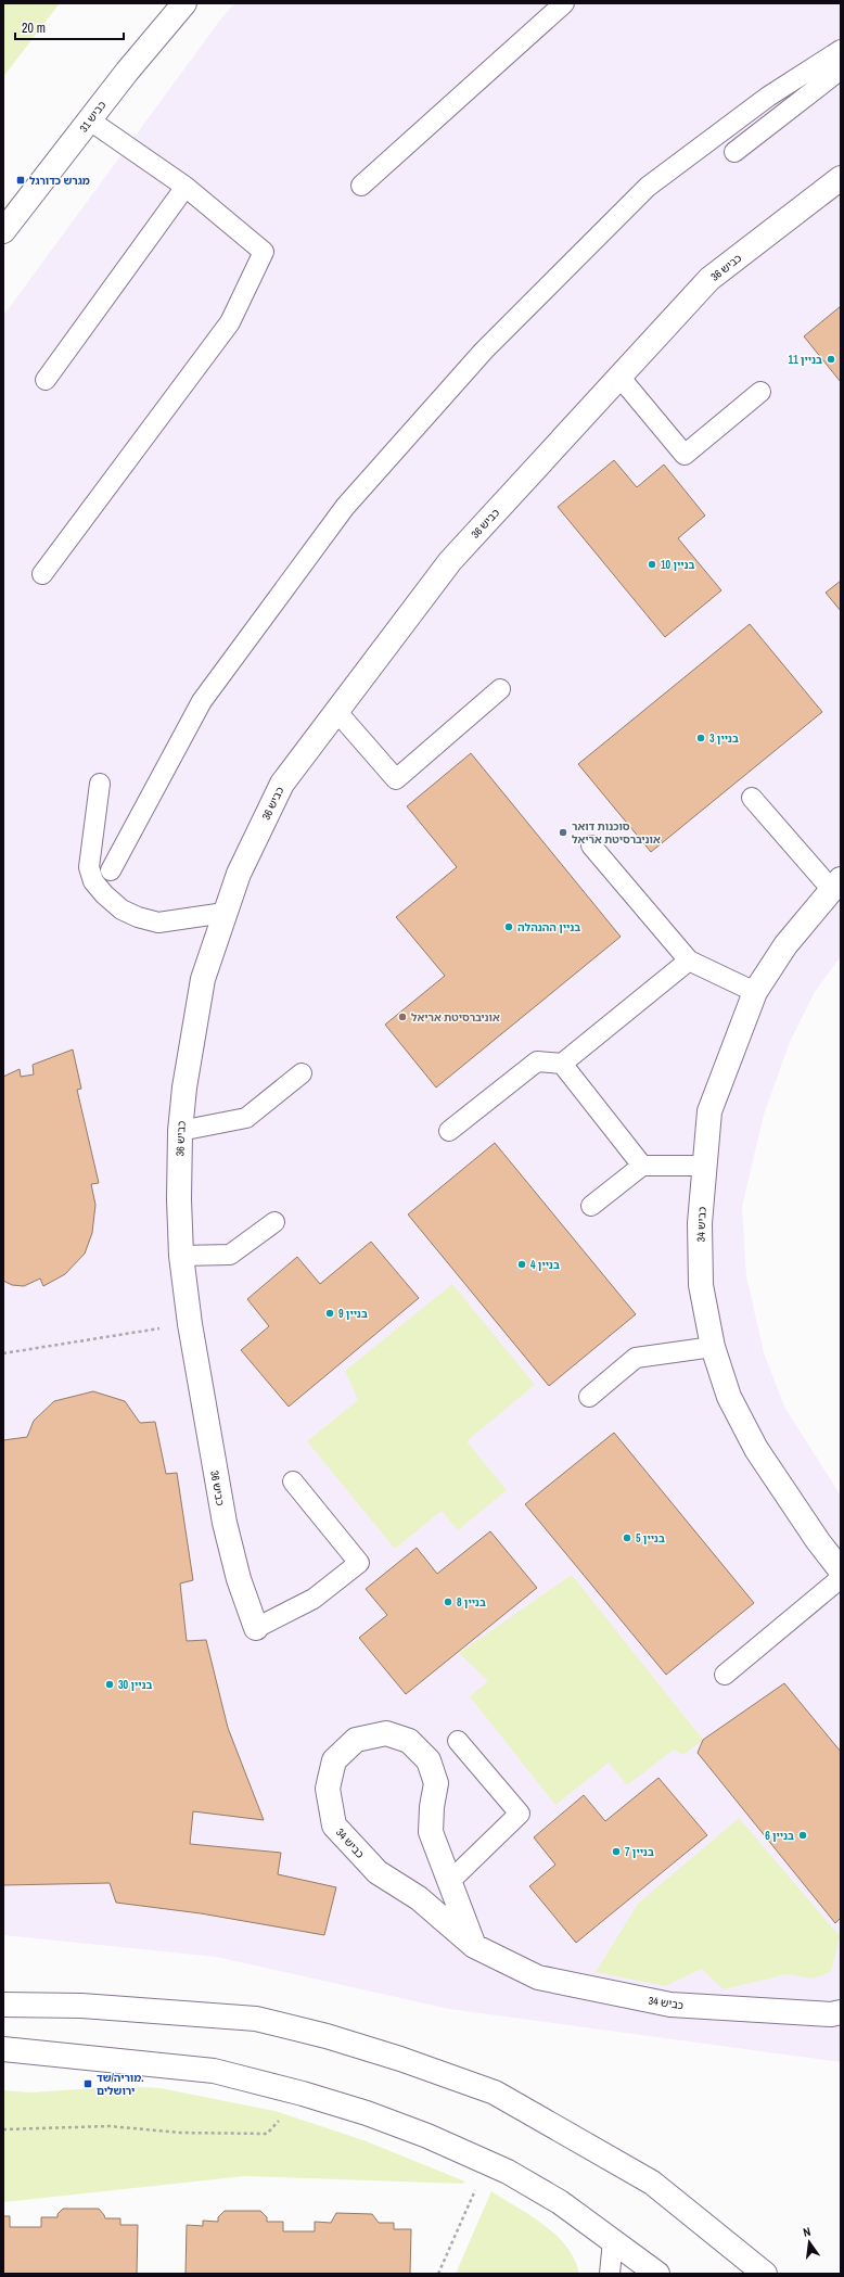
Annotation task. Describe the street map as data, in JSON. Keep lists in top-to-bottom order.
{
  "streets": {
    "street": ["כביש 31", "כביש 36", "כביש 34"]
  },
  "places": {
    "transit": ["מגרש כדורגל", "מוריה/שד. ירושלים"],
    "other": [
      "בניין 11",
      "בניין 10",
      "בניין 3",
      "סוכנות דואר אוניברסיטת אריאל",
      "בניין ההנהלה",
      "אוניברסיטת אריאל",
      "בניין 4",
      "בניין 9",
      "בניין 5",
      "בניין 8",
      "בניין 30",
      "בניין 6",
      "בניין 7"
    ]
  },
  "scale_bar": "20 m",
  "north": "top"
}
